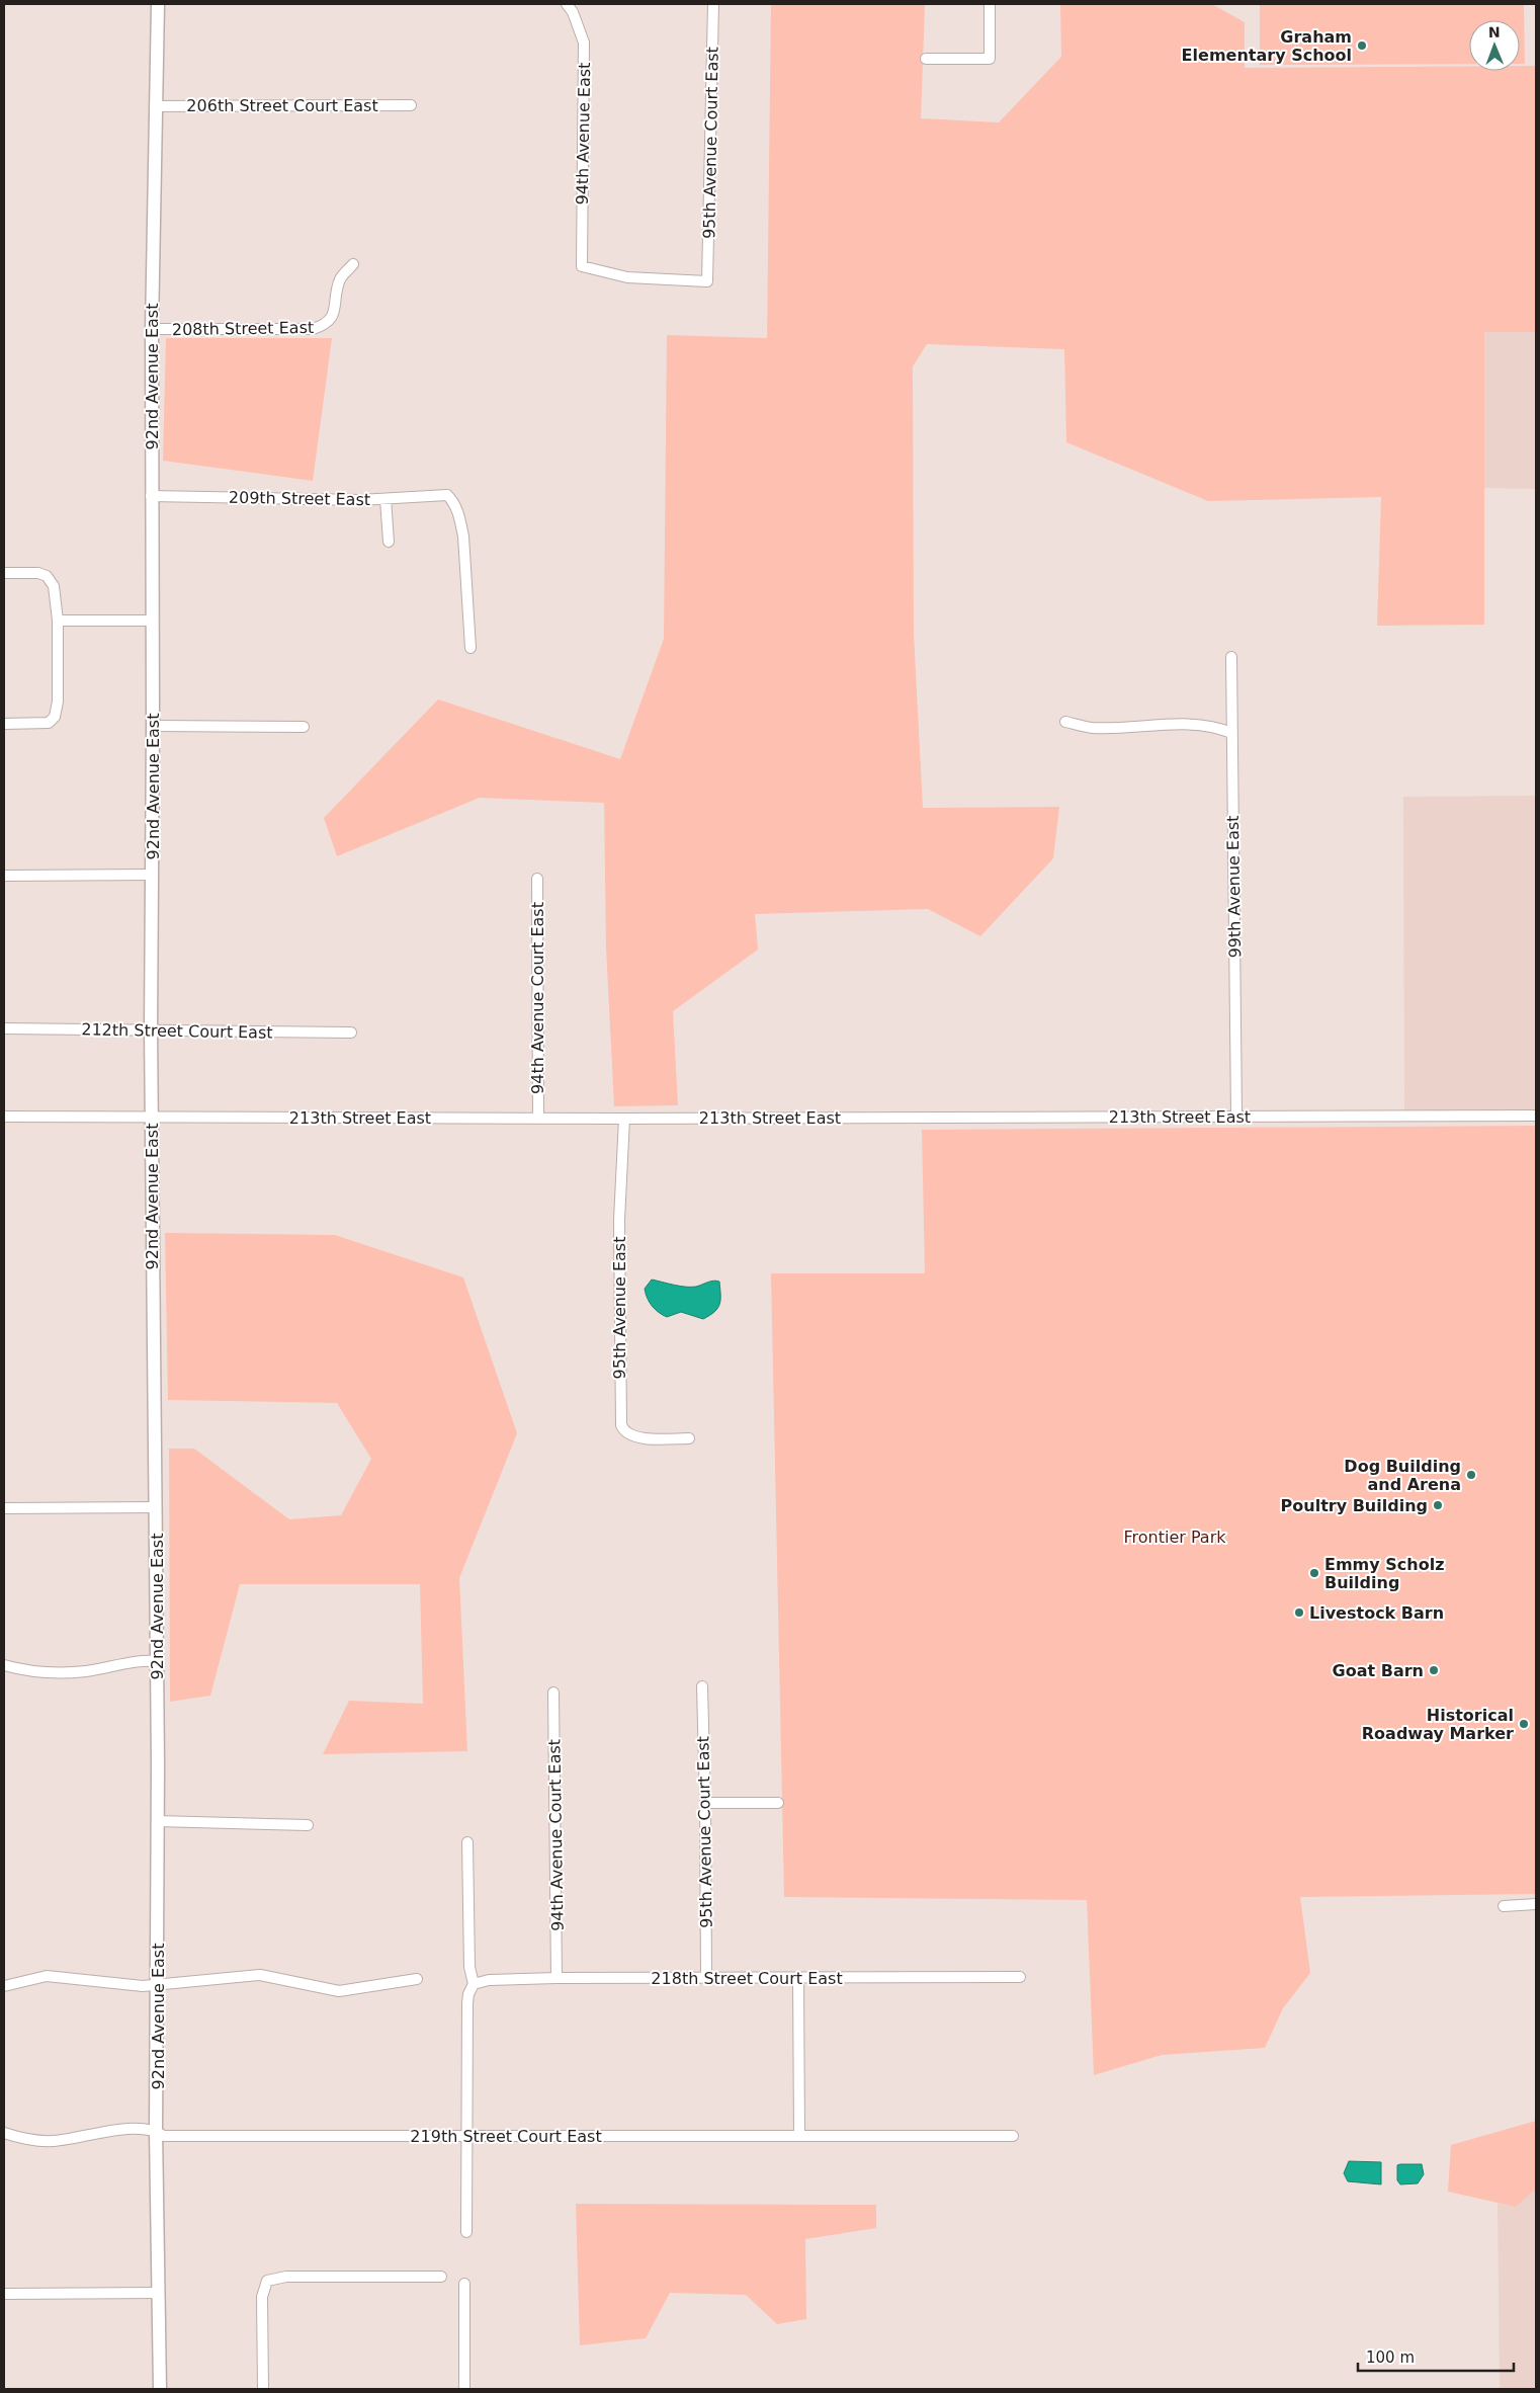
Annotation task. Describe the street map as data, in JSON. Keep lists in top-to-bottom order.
{
  "streets": {
    "street": [
      "206th Street Court East",
      "94th Avenue East",
      "95th Avenue Court East",
      "208th Street East",
      "92nd Avenue East",
      "209th Street East",
      "99th Avenue East",
      "94th Avenue Court East",
      "212th Street Court East",
      "213th Street East",
      "95th Avenue East",
      "218th Street Court East",
      "219th Street Court East"
    ]
  },
  "crossings": [
    ["206th Street Court East", "92nd Avenue East"],
    ["94th Avenue East", "95th Avenue Court East"],
    ["95th Avenue Court East", "218th Street Court East"],
    ["208th Street East", "92nd Avenue East"],
    ["92nd Avenue East", "209th Street East"],
    ["92nd Avenue East", "212th Street Court East"],
    ["92nd Avenue East", "213th Street East"],
    ["92nd Avenue East", "219th Street Court East"],
    ["99th Avenue East", "213th Street East"],
    ["94th Avenue Court East", "213th Street East"],
    ["94th Avenue Court East", "218th Street Court East"],
    ["213th Street East", "95th Avenue East"]
  ],
  "parks": ["Frontier Park"],
  "places": [
    "Graham Elementary School",
    "Dog Building and Arena",
    "Poultry Building",
    "Emmy Scholz Building",
    "Livestock Barn",
    "Goat Barn",
    "Historical Roadway Marker"
  ],
  "scale_bar": "100 m",
  "north": "top"
}
